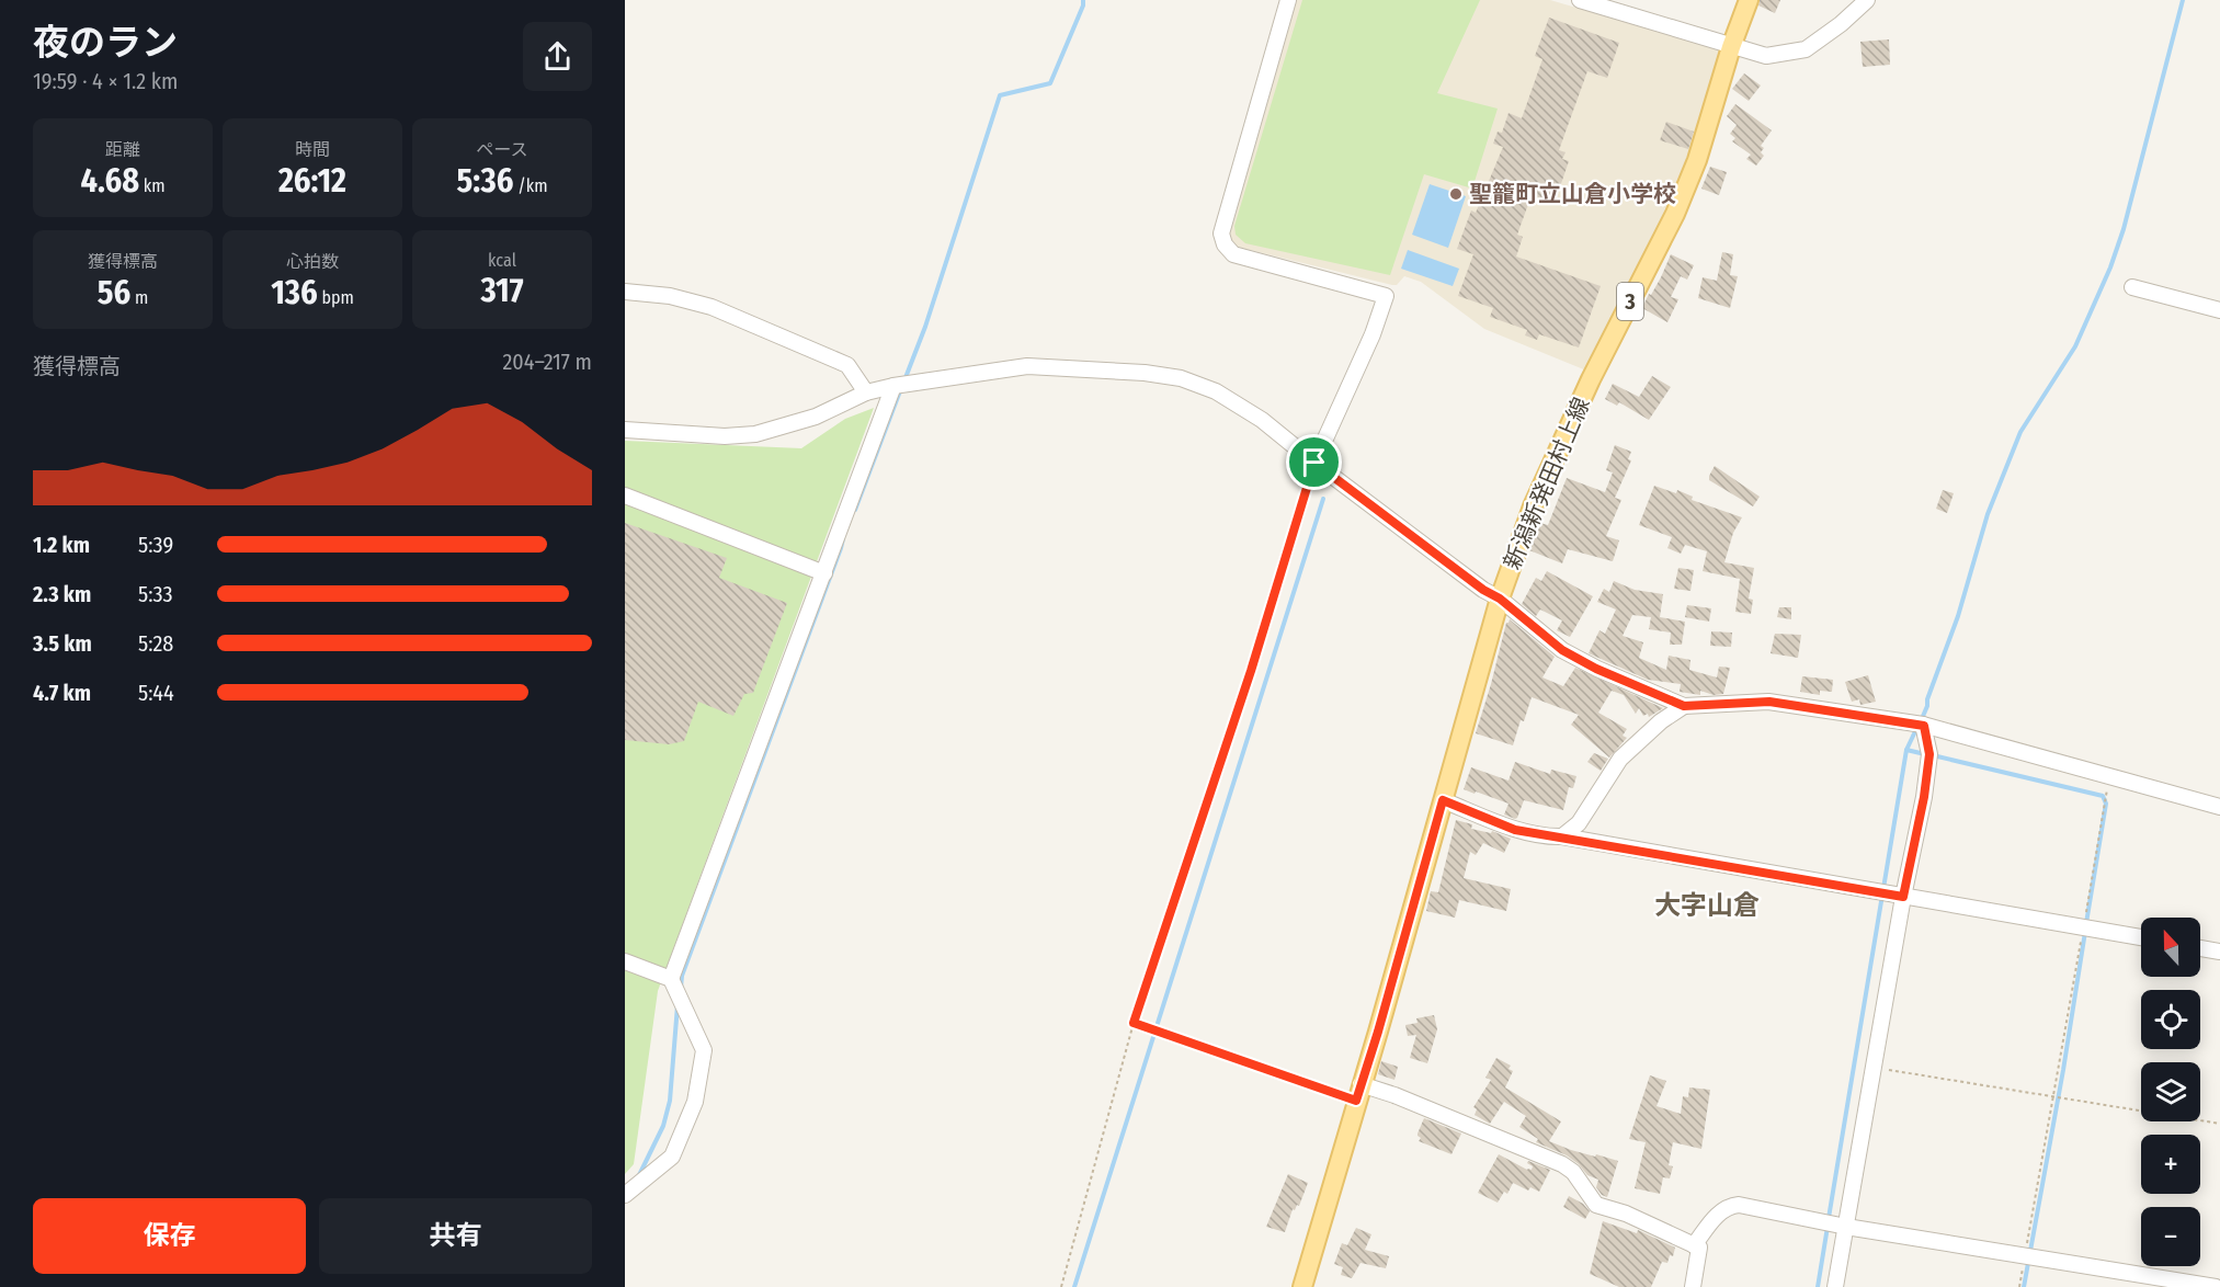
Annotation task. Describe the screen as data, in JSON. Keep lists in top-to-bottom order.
{
  "streets": {
    "main road": ["3", "新潟新発田村上線"]
  },
  "districts": ["大字山倉"],
  "places": ["聖籠町立山倉小学校"],
  "north": "top",
  "page": {
    "heading": ["夜のラン", "19:59 · 4 × 1.2 km"],
    "stats": [
      ["距離", "4.68 km"],
      ["時間", "26:12"],
      ["ペース", "5:36 /km"],
      ["獲得標高", "56 m"],
      ["心拍数", "136 bpm"],
      ["kcal", "317"]
    ],
    "chart": ["獲得標高", "204–217 m"],
    "list": [
      {
        "name": "1.2 km",
        "note": "5:39"
      },
      {
        "name": "2.3 km",
        "note": "5:33"
      },
      {
        "name": "3.5 km",
        "note": "5:28"
      },
      {
        "name": "4.7 km",
        "note": "5:44"
      }
    ],
    "map_buttons": ["+", "−"],
    "buttons": ["保存", "共有"]
  }
}
